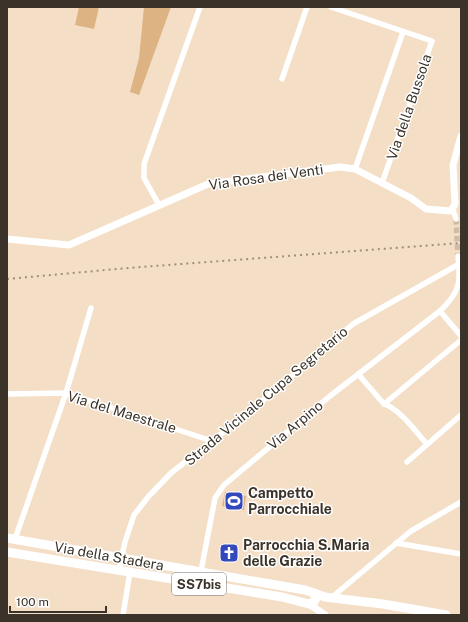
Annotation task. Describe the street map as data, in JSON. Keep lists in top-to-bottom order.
{
  "streets": {
    "main road": ["Via della Stadera", "SS7bis"],
    "street": [
      "Via della Bussola",
      "Via Rosa dei Venti",
      "Strada Vicinale Cupa Segretario",
      "Via del Maestrale",
      "Via Arpino"
    ]
  },
  "crossings": [
    ["Via della Bussola", "Via Rosa dei Venti"],
    ["Strada Vicinale Cupa Segretario", "Via del Maestrale"],
    ["Strada Vicinale Cupa Segretario", "Via Arpino"],
    ["Strada Vicinale Cupa Segretario", "Via della Stadera"],
    ["Via Arpino", "Via della Stadera"],
    ["Via della Stadera", "SS7bis"]
  ],
  "places": {
    "sports": ["Campetto Parrocchiale"],
    "church": ["Parrocchia S.Maria delle Grazie"]
  },
  "scale_bar": "100 m"
}
